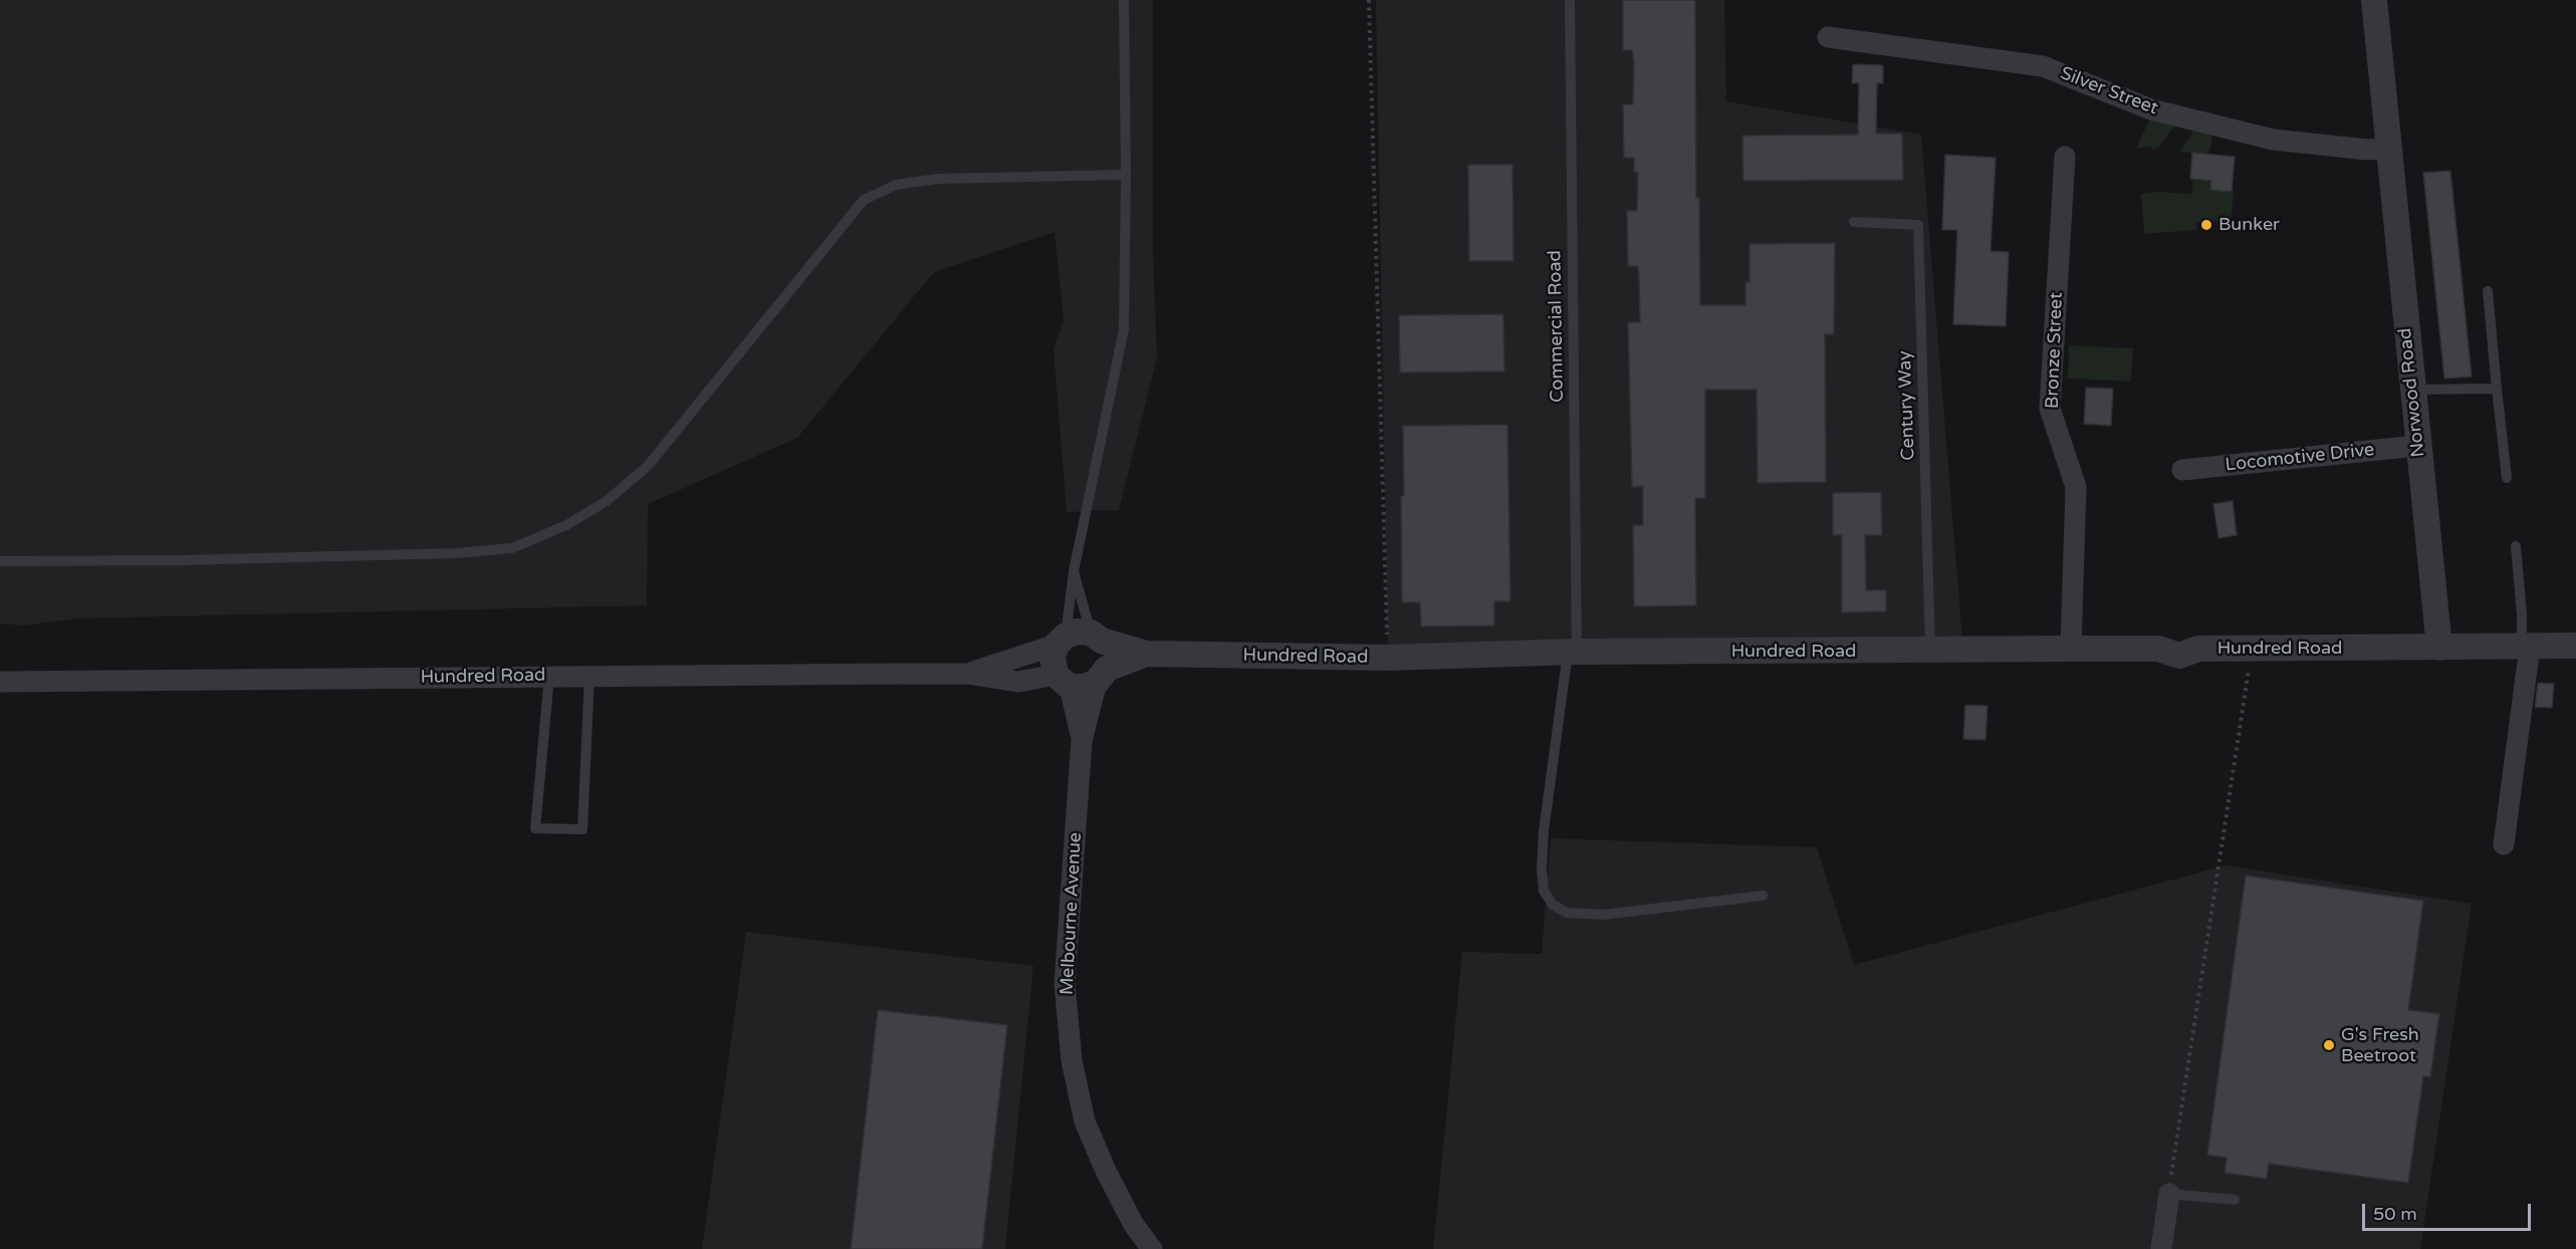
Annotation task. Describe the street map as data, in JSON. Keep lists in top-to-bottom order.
{
  "streets": {
    "street": [
      "Silver Street",
      "Bronze Street",
      "Norwood Road",
      "Locomotive Drive",
      "Hundred Road",
      "Melbourne Avenue"
    ],
    "lane": ["Commercial Road", "Century Way"]
  },
  "crossings": [
    ["Silver Street", "Norwood Road"],
    ["Commercial Road", "Hundred Road"],
    ["Bronze Street", "Hundred Road"],
    ["Norwood Road", "Locomotive Drive"],
    ["Norwood Road", "Hundred Road"],
    ["Century Way", "Hundred Road"],
    ["Hundred Road", "Melbourne Avenue"]
  ],
  "places": ["Bunker", "G's Fresh Beetroot"],
  "scale_bar": "50 m"
}
